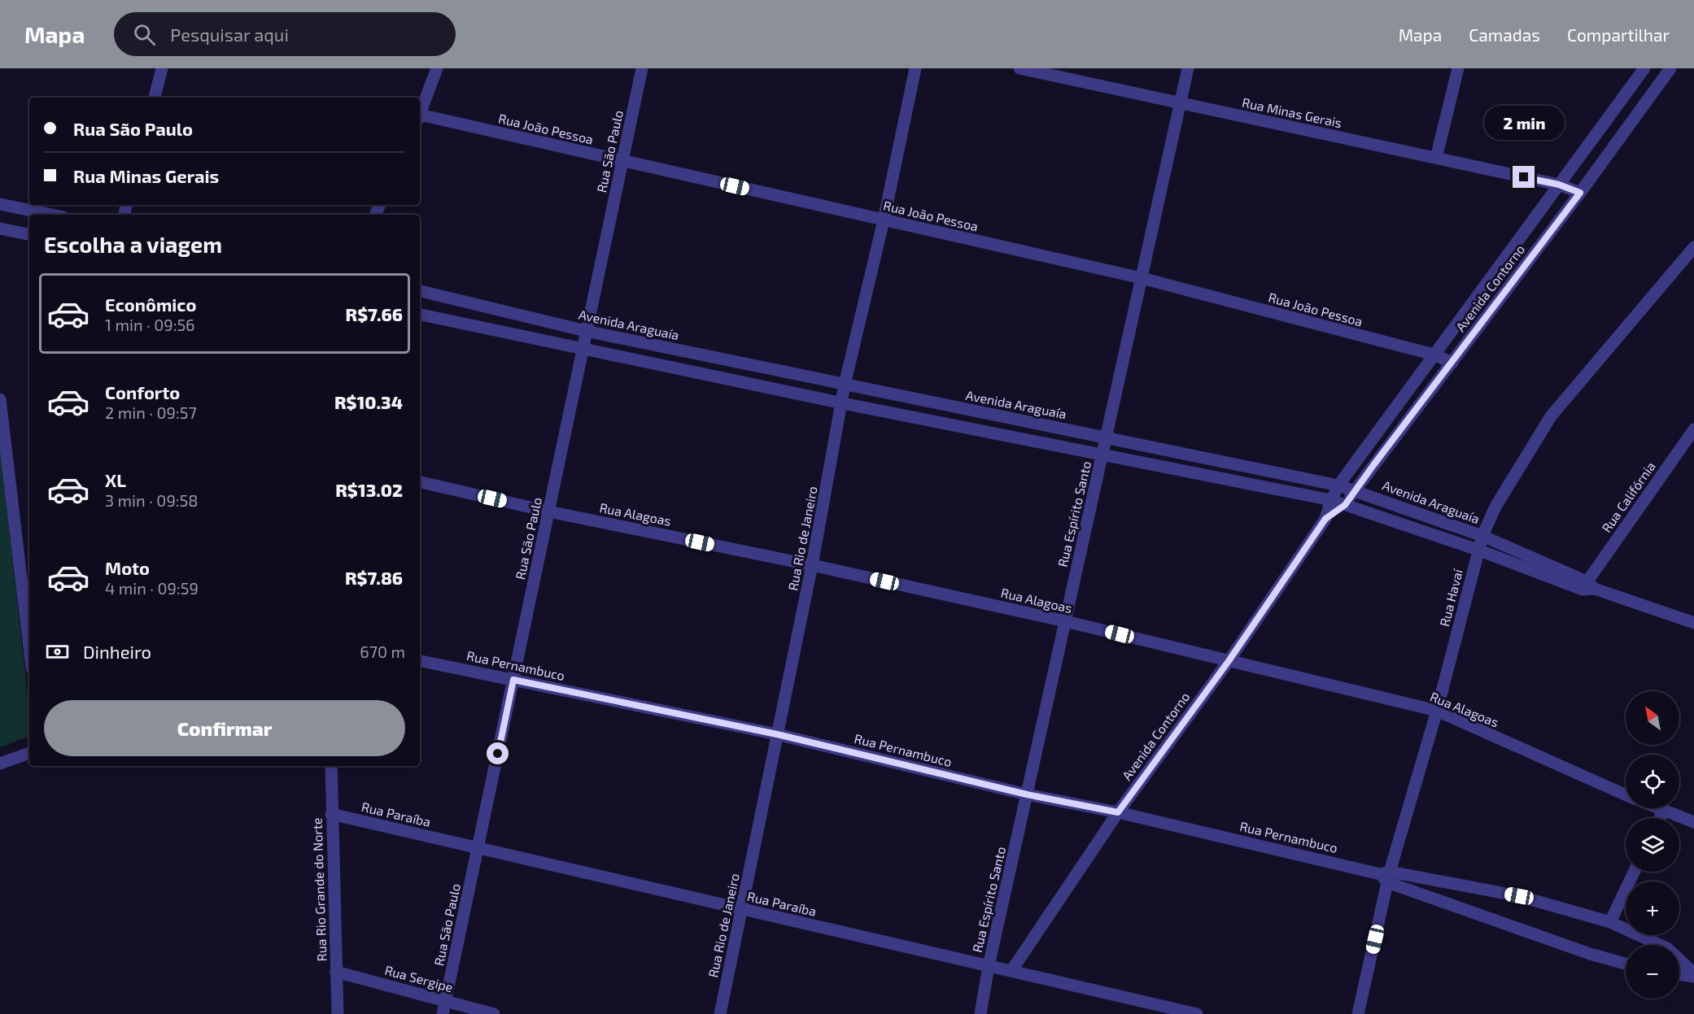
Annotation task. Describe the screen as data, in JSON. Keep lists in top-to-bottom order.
{
  "streets": {
    "street": [
      "Rua Minas Gerais",
      "Rua João Pessoa",
      "Rua São Paulo",
      "Avenida Contorno",
      "Avenida Araguaía",
      "Rua Califórnia",
      "Rua Alagoas",
      "Rua Espírito Santo",
      "Rua Rio de Janeiro",
      "Rua Havaí",
      "Rua Pernambuco",
      "Rua Paraíba",
      "Rua Rio Grande do Norte",
      "Rua Sergipe"
    ]
  },
  "crossings": [
    ["Rua Minas Gerais", "Avenida Contorno"],
    ["Rua Minas Gerais", "Rua Espírito Santo"],
    ["Rua João Pessoa", "Rua São Paulo"],
    ["Rua João Pessoa", "Avenida Contorno"],
    ["Rua João Pessoa", "Rua Espírito Santo"],
    ["Rua João Pessoa", "Rua Rio de Janeiro"],
    ["Rua São Paulo", "Avenida Araguaía"],
    ["Rua São Paulo", "Rua Alagoas"],
    ["Rua São Paulo", "Rua Pernambuco"],
    ["Rua São Paulo", "Rua Paraíba"],
    ["Rua São Paulo", "Rua Sergipe"],
    ["Avenida Contorno", "Avenida Araguaía"],
    ["Avenida Contorno", "Rua Alagoas"],
    ["Avenida Contorno", "Rua Pernambuco"],
    ["Avenida Contorno", "Rua Paraíba"],
    ["Avenida Araguaía", "Rua Califórnia"],
    ["Avenida Araguaía", "Rua Espírito Santo"],
    ["Avenida Araguaía", "Rua Rio de Janeiro"],
    ["Avenida Araguaía", "Rua Havaí"],
    ["Rua Alagoas", "Rua Espírito Santo"],
    ["Rua Alagoas", "Rua Rio de Janeiro"],
    ["Rua Alagoas", "Rua Havaí"],
    ["Rua Espírito Santo", "Rua Pernambuco"],
    ["Rua Espírito Santo", "Rua Paraíba"],
    ["Rua Rio de Janeiro", "Rua Pernambuco"],
    ["Rua Rio de Janeiro", "Rua Paraíba"],
    ["Rua Havaí", "Rua Pernambuco"],
    ["Rua Paraíba", "Rua Rio Grande do Norte"],
    ["Rua Rio Grande do Norte", "Rua Sergipe"]
  ],
  "north": "top left",
  "page": {
    "header": "Mapa",
    "search": "Pesquisar aqui",
    "nav": ["Mapa", "Camadas", "Compartilhar"],
    "banner": ["Rua São Paulo", "Rua Minas Gerais"],
    "bubble": "2 min",
    "heading": "Escolha a viagem",
    "list": [
      {
        "name": "Econômico",
        "note": "1 min · 09:56",
        "value": "R$7.66"
      },
      {
        "name": "Conforto",
        "note": "2 min · 09:57",
        "value": "R$10.34"
      },
      {
        "name": "XL",
        "note": "3 min · 09:58",
        "value": "R$13.02"
      },
      {
        "name": "Moto",
        "note": "4 min · 09:59",
        "value": "R$7.86"
      }
    ],
    "pay": ["Dinheiro", "670 m"],
    "buttons": "Confirmar",
    "map_buttons": ["+", "−"]
  }
}
